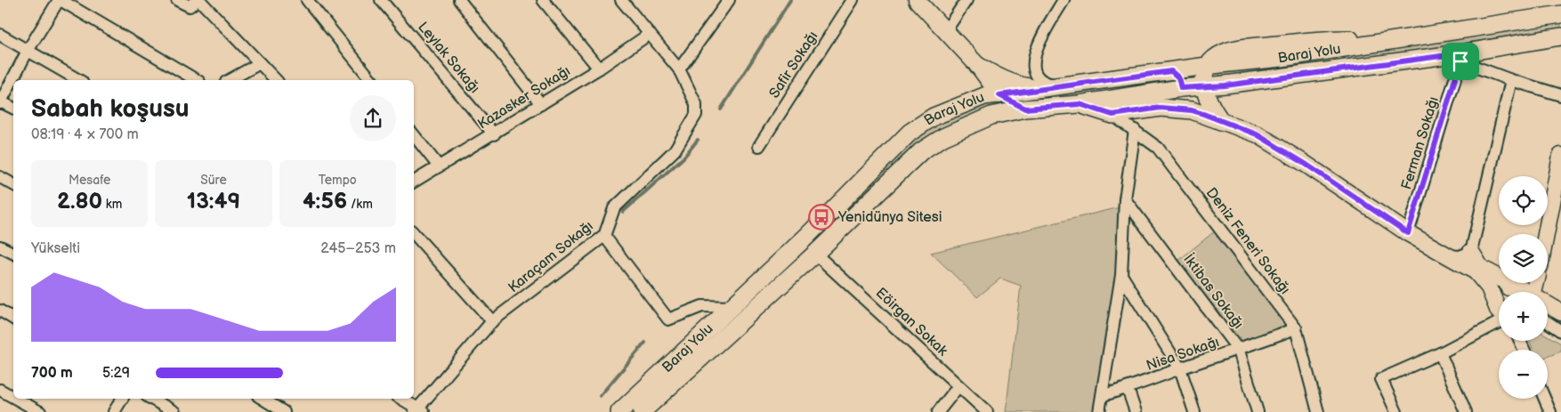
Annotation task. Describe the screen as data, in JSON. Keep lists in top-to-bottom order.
{
  "streets": {
    "main road": ["Baraj Yolu"],
    "street": [
      "Leylak Sokağı",
      "Safir Sokağı",
      "Kazasker Sokağı",
      "Ferman Sokağı",
      "Deniz Feneri Sokağı",
      "Karaçam Sokağı",
      "İktibas Sokağı",
      "Eöirgan Sokak",
      "Nisa Sokağı"
    ]
  },
  "crossings": [
    ["Baraj Yolu", "Ferman Sokağı"],
    ["Baraj Yolu", "Eöirgan Sokak"],
    ["Leylak Sokağı", "Kazasker Sokağı"],
    ["Kazasker Sokağı", "Karaçam Sokağı"],
    ["Deniz Feneri Sokağı", "Nisa Sokağı"],
    ["İktibas Sokağı", "Nisa Sokağı"]
  ],
  "places": {
    "bus stop": ["Yenidünya Sitesi"]
  },
  "page": {
    "heading": ["Sabah koşusu", "08:19 · 4 × 700 m"],
    "stats": [
      ["Mesafe", "2.80 km"],
      ["Süre", "13:49"],
      ["Tempo", "4:56 /km"]
    ],
    "map_buttons": ["+", "−"],
    "chart": ["Yükselti", "245–253 m"],
    "list": [
      {
        "name": "700 m",
        "note": "5:29"
      }
    ]
  }
}
